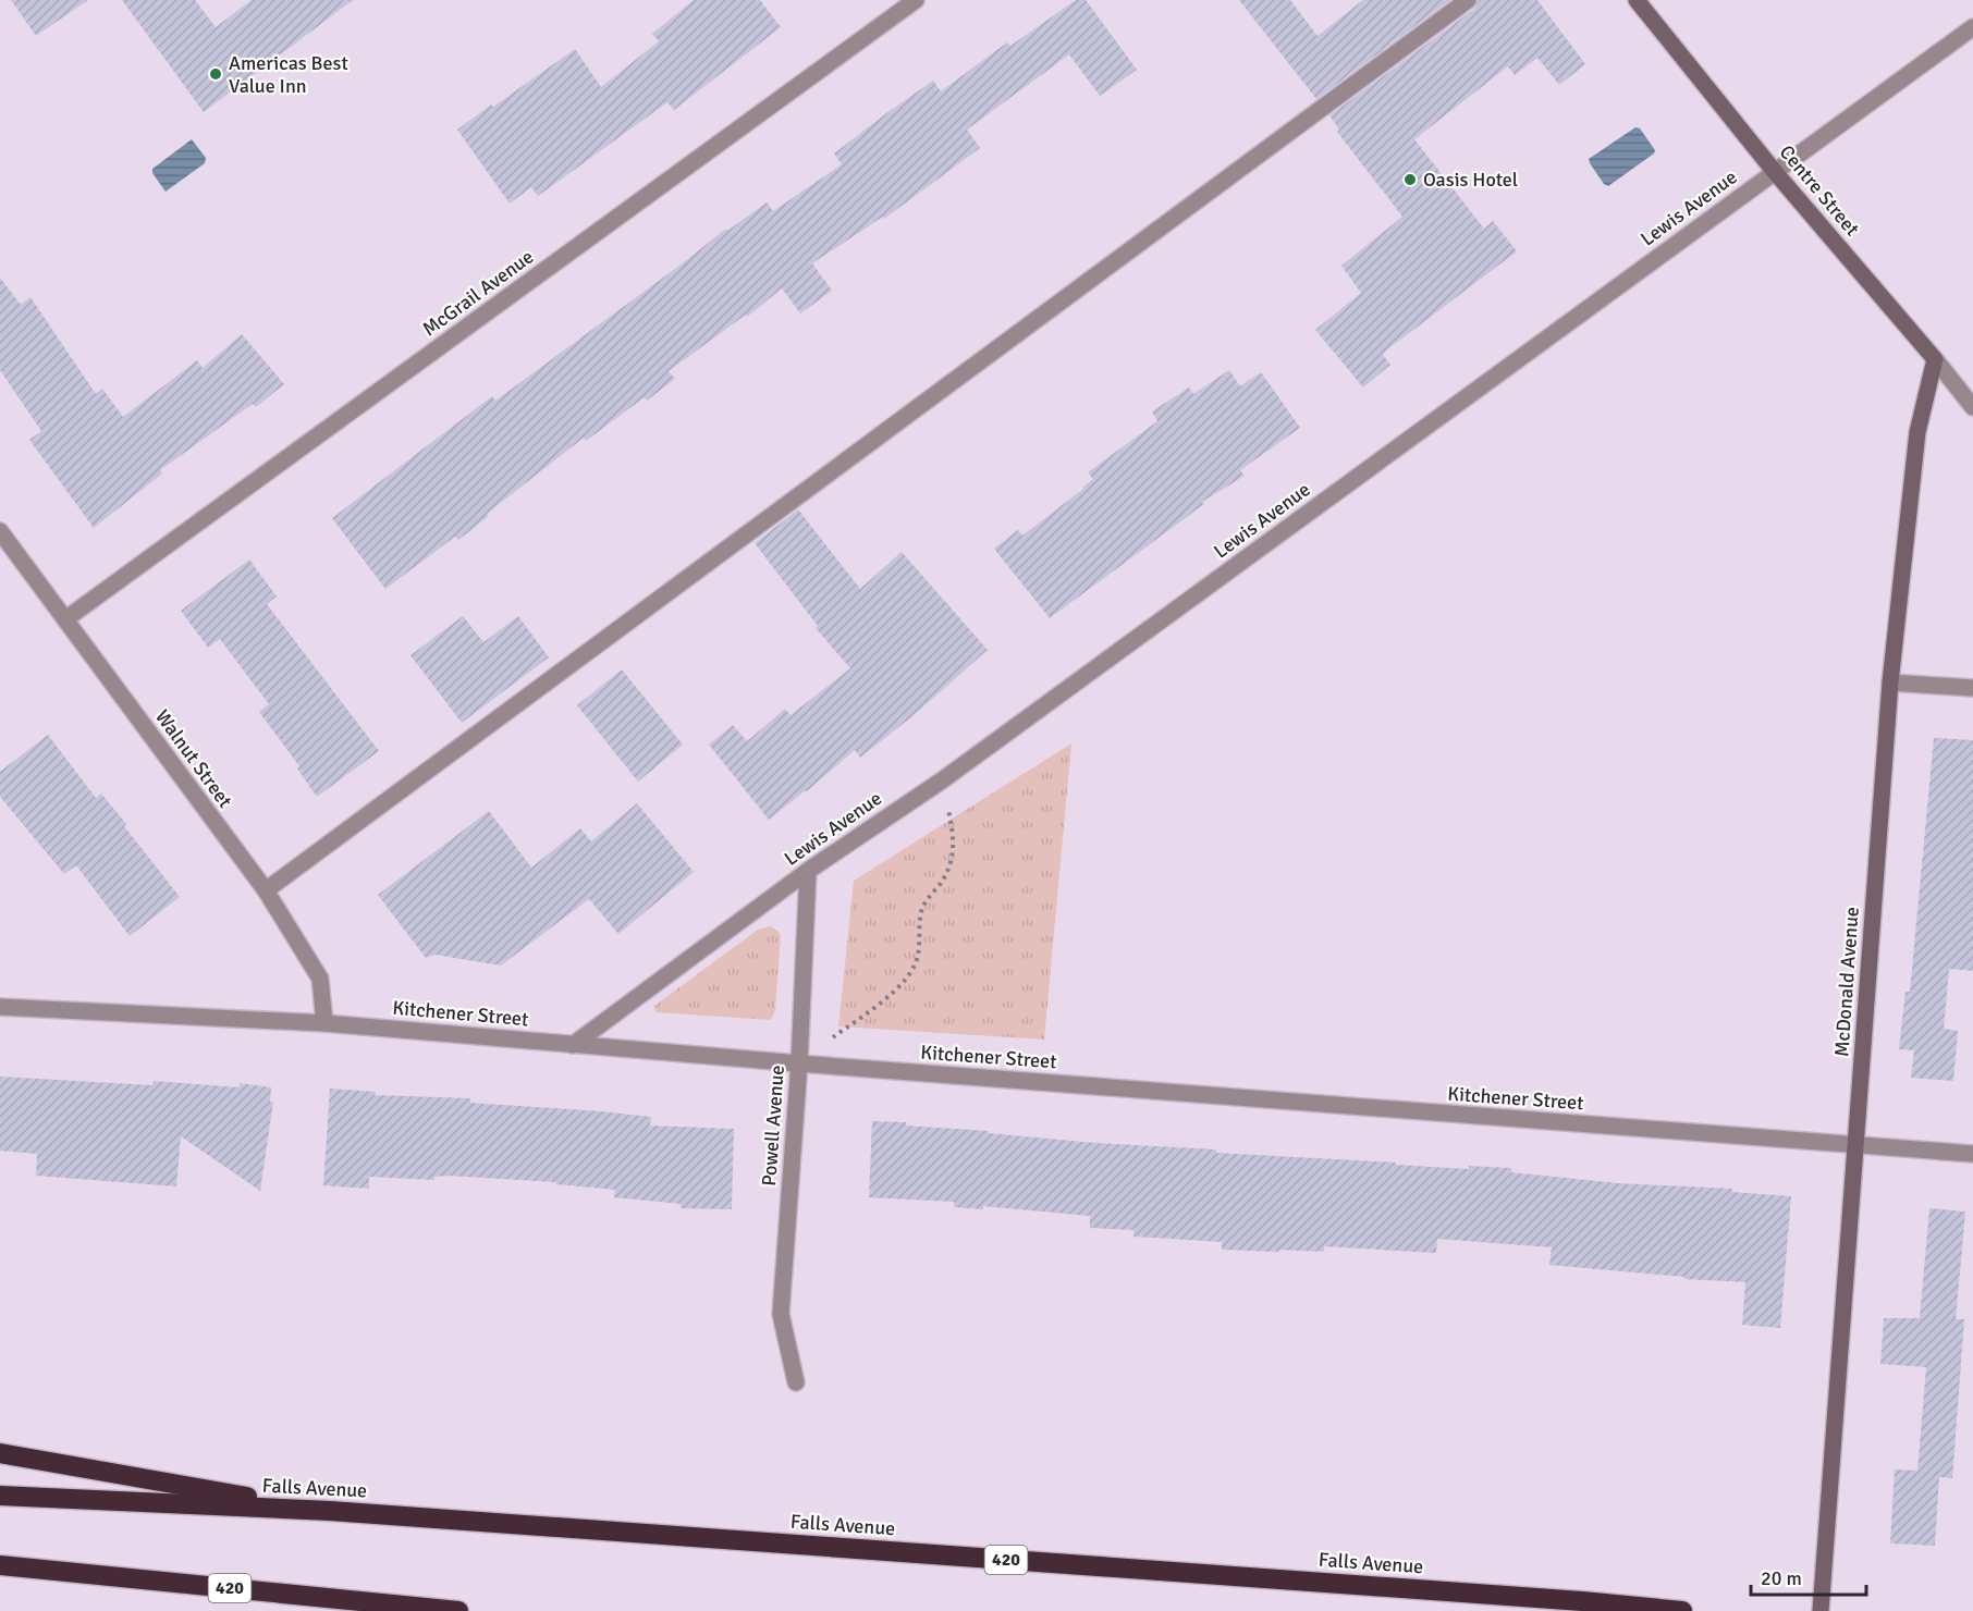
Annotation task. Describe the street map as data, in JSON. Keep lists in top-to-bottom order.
{
  "streets": {
    "highway": ["Falls Avenue", "420"],
    "street": [
      "Centre Street",
      "Lewis Avenue",
      "McGrail Avenue",
      "Walnut Street",
      "McDonald Avenue",
      "Kitchener Street",
      "Powell Avenue"
    ]
  },
  "crossings": [
    ["Centre Street", "Lewis Avenue"],
    ["Centre Street", "McDonald Avenue"],
    ["Lewis Avenue", "Kitchener Street"],
    ["Lewis Avenue", "Powell Avenue"],
    ["McGrail Avenue", "Walnut Street"],
    ["Walnut Street", "Kitchener Street"],
    ["McDonald Avenue", "Kitchener Street"],
    ["Kitchener Street", "Powell Avenue"]
  ],
  "places": ["Americas Best Value Inn", "Oasis Hotel"],
  "scale_bar": "20 m"
}
